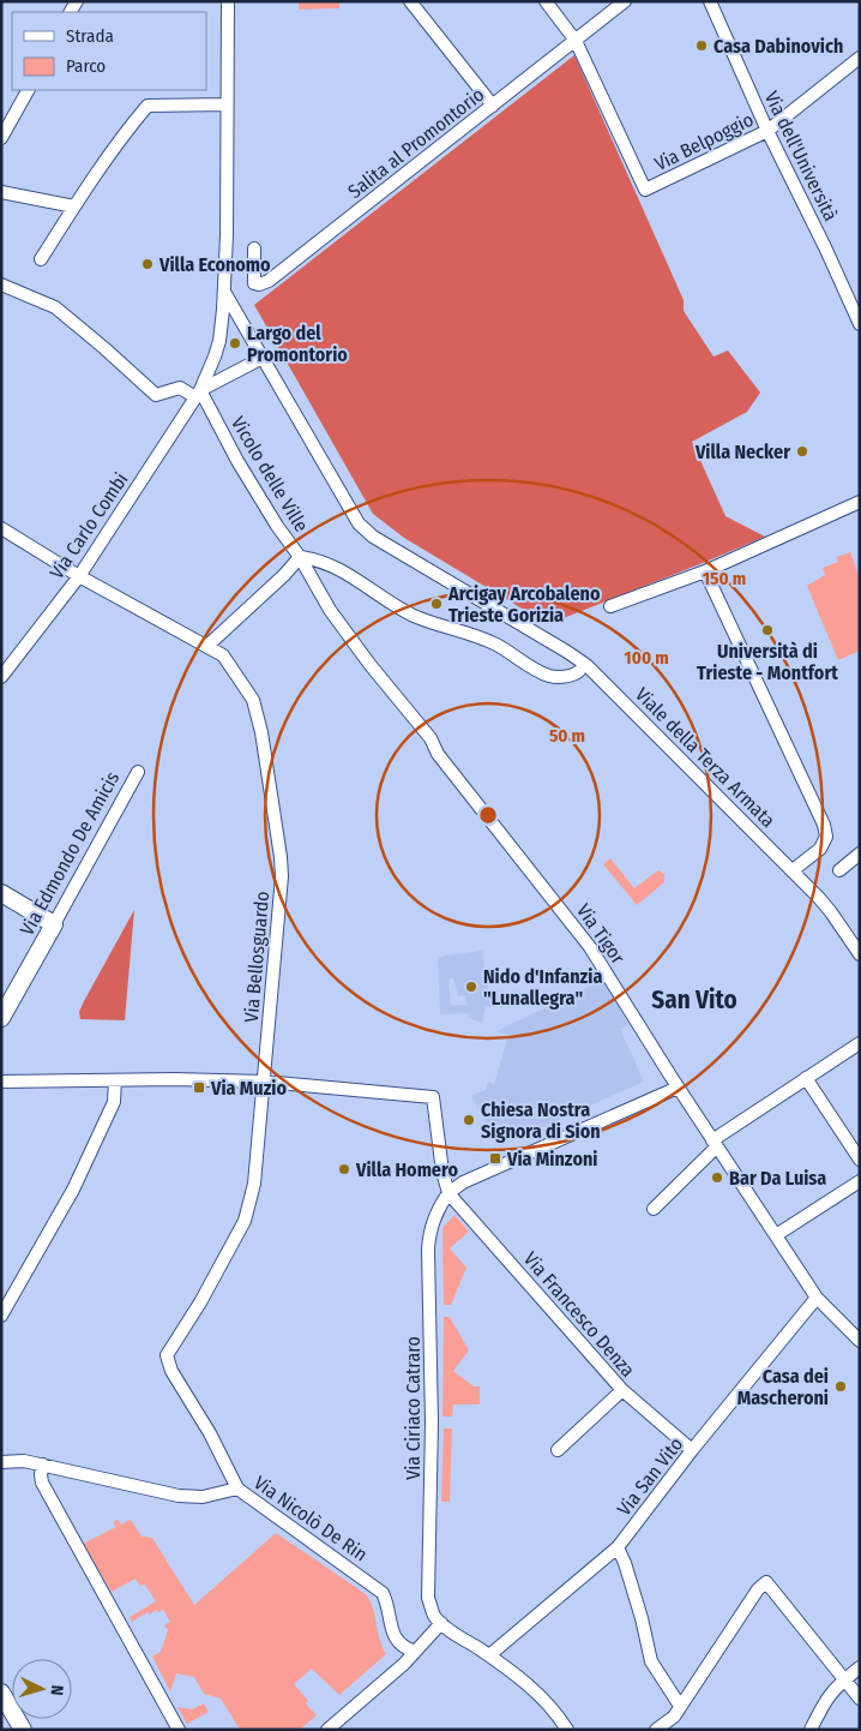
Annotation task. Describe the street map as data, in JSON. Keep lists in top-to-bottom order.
{
  "streets": {
    "street": [
      "Via Belpoggio",
      "Salita al Promontorio",
      "Via dell'Università",
      "Vicolo delle Ville",
      "Via Carlo Combi",
      "Viale della Terza Armata",
      "Via Edmondo De Amicis",
      "Via Tigor",
      "Via Bellosguardo",
      "Via Francesco Denza",
      "Via Ciriaco Catraro",
      "Via San Vito",
      "Via Nicolò De Rin"
    ]
  },
  "crossings": [
    ["Via Belpoggio", "Salita al Promontorio"],
    ["Via Belpoggio", "Via dell'Università"],
    ["Vicolo delle Ville", "Via Carlo Combi"],
    ["Vicolo delle Ville", "Via Tigor"],
    ["Via Carlo Combi", "Via Bellosguardo"],
    ["Via Tigor", "Via San Vito"],
    ["Via Bellosguardo", "Via Nicolò De Rin"],
    ["Via Francesco Denza", "Via Ciriaco Catraro"],
    ["Via Francesco Denza", "Via San Vito"]
  ],
  "districts": ["San Vito"],
  "places": {
    "other": [
      "Casa Dabinovich",
      "Villa Economo",
      "Largo del Promontorio",
      "Villa Necker",
      "Arcigay Arcobaleno Trieste Gorizia",
      "Università di Trieste - Montfort",
      "Nido d'Infanzia \"Lunallegra\"",
      "Chiesa Nostra Signora di Sion",
      "Villa Homero",
      "Bar Da Luisa",
      "Casa dei Mascheroni"
    ],
    "transit": ["Via Muzio", "Via Minzoni"]
  },
  "legend": ["Strada", "Parco"],
  "north": "right",
  "rings": ["150 m", "100 m", "50 m"]
}
